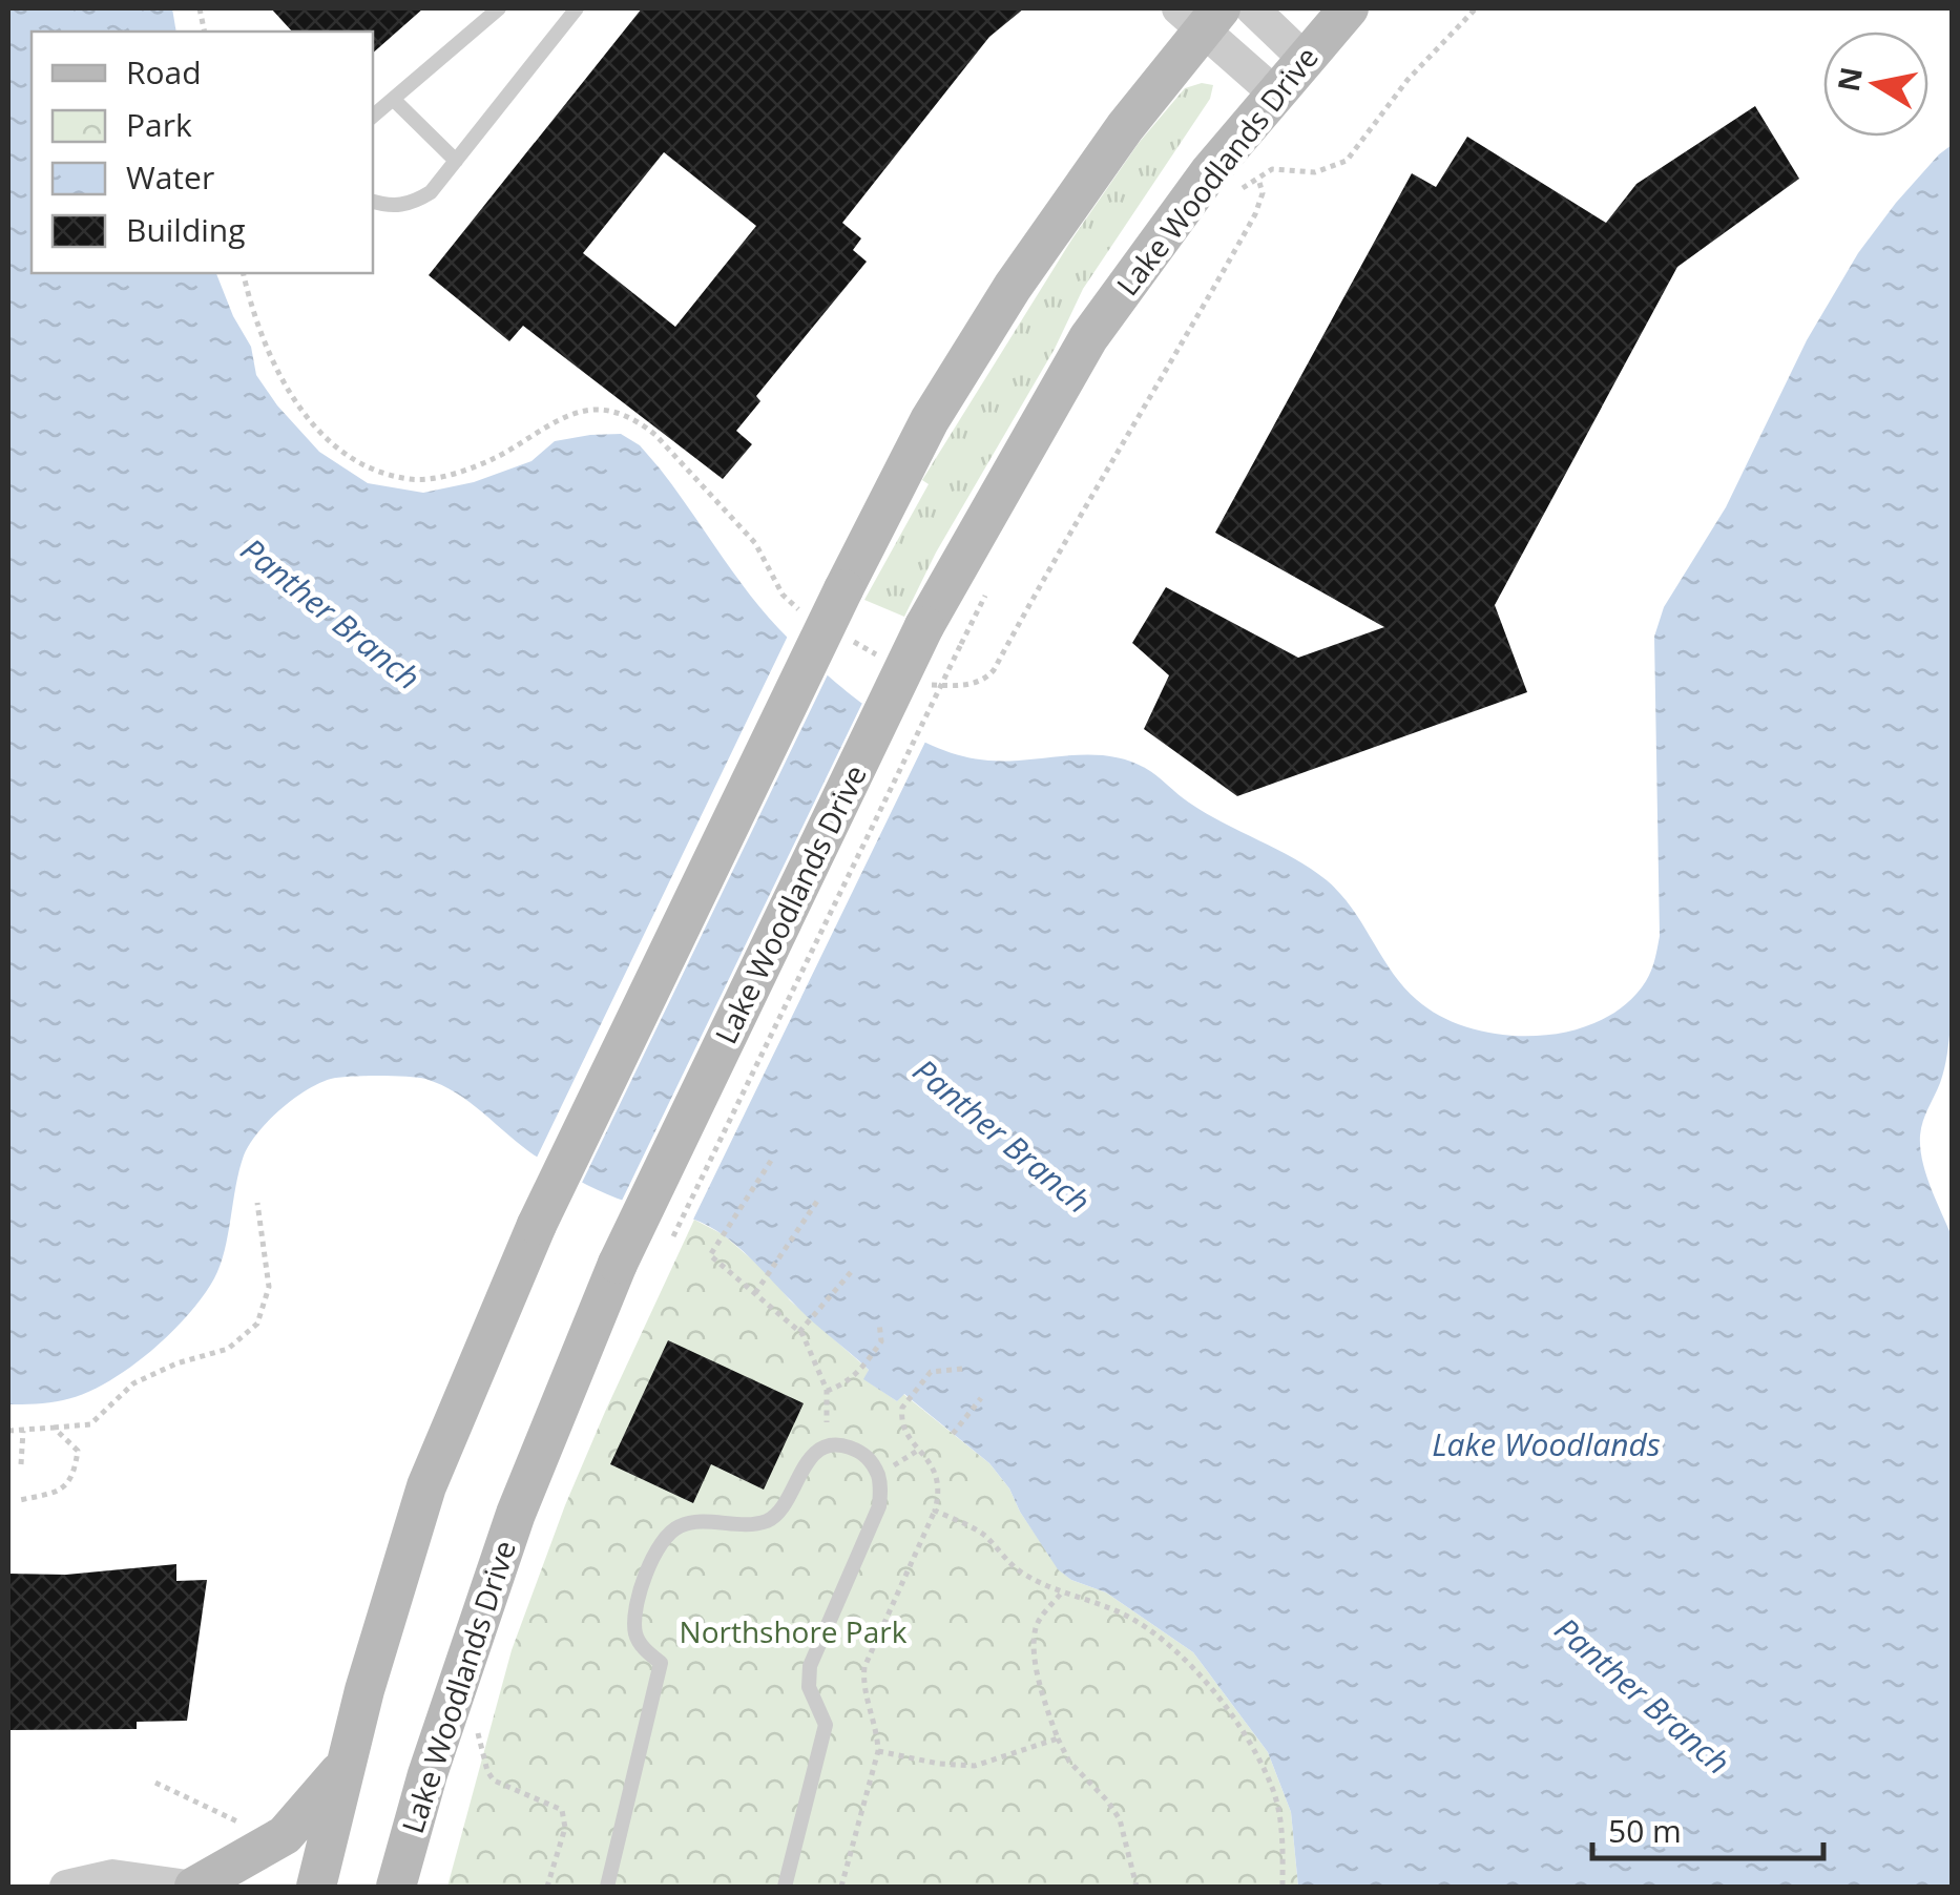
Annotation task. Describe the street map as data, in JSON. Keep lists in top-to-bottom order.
{
  "streets": {
    "main road": ["Lake Woodlands Drive"]
  },
  "water": ["Panther Branch", "Lake Woodlands"],
  "parks": ["Northshore Park"],
  "legend": [
    "Road",
    "Park",
    "Water",
    "Building"
  ],
  "scale_bar": "50 m",
  "north": "left"
}
